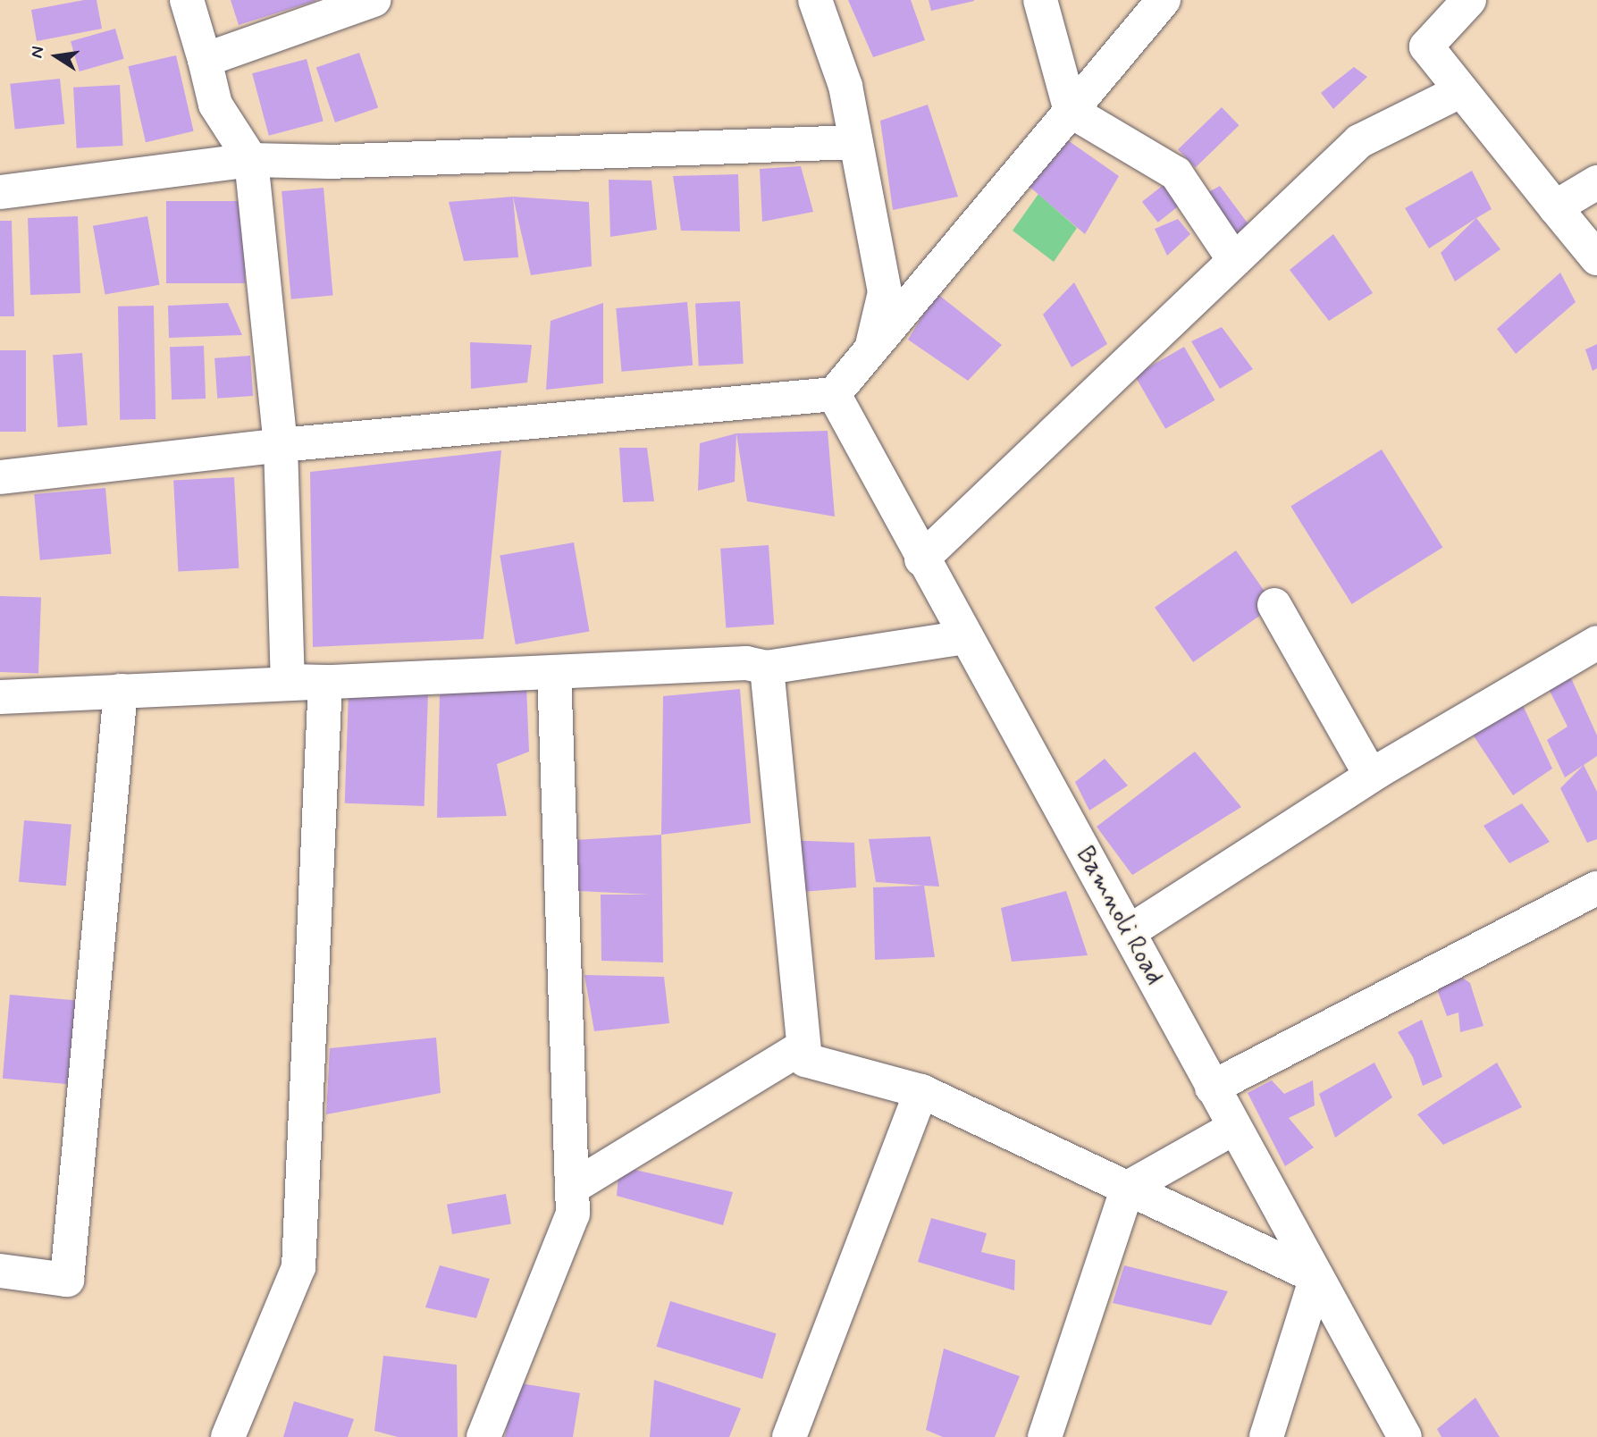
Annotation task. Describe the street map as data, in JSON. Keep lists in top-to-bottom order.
{
  "streets": {
    "street": ["Bamnoli Road"]
  },
  "north": "left"
}
